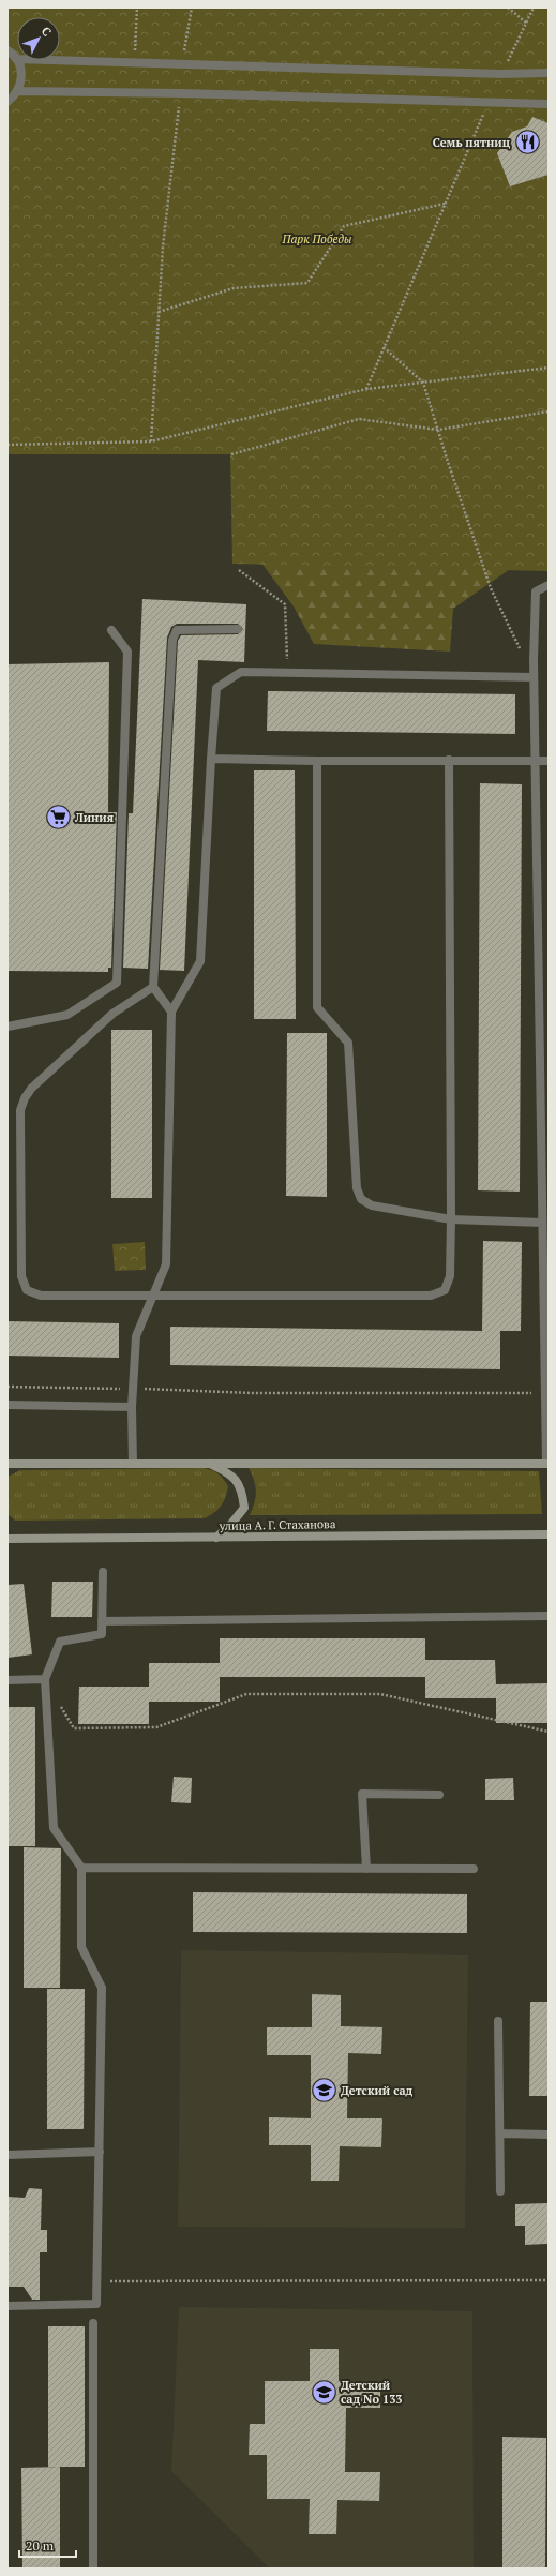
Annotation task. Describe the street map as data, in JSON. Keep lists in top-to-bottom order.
{
  "streets": {
    "main road": ["улица А. Г. Стаханова"]
  },
  "parks": ["Парк Победы"],
  "places": {
    "restaurant": ["Семь пятниц"],
    "supermarket": ["Линия"],
    "school or university": ["Детский сад", "Детский сад No 133"]
  },
  "scale_bar": "20 m",
  "north": "top right"
}
